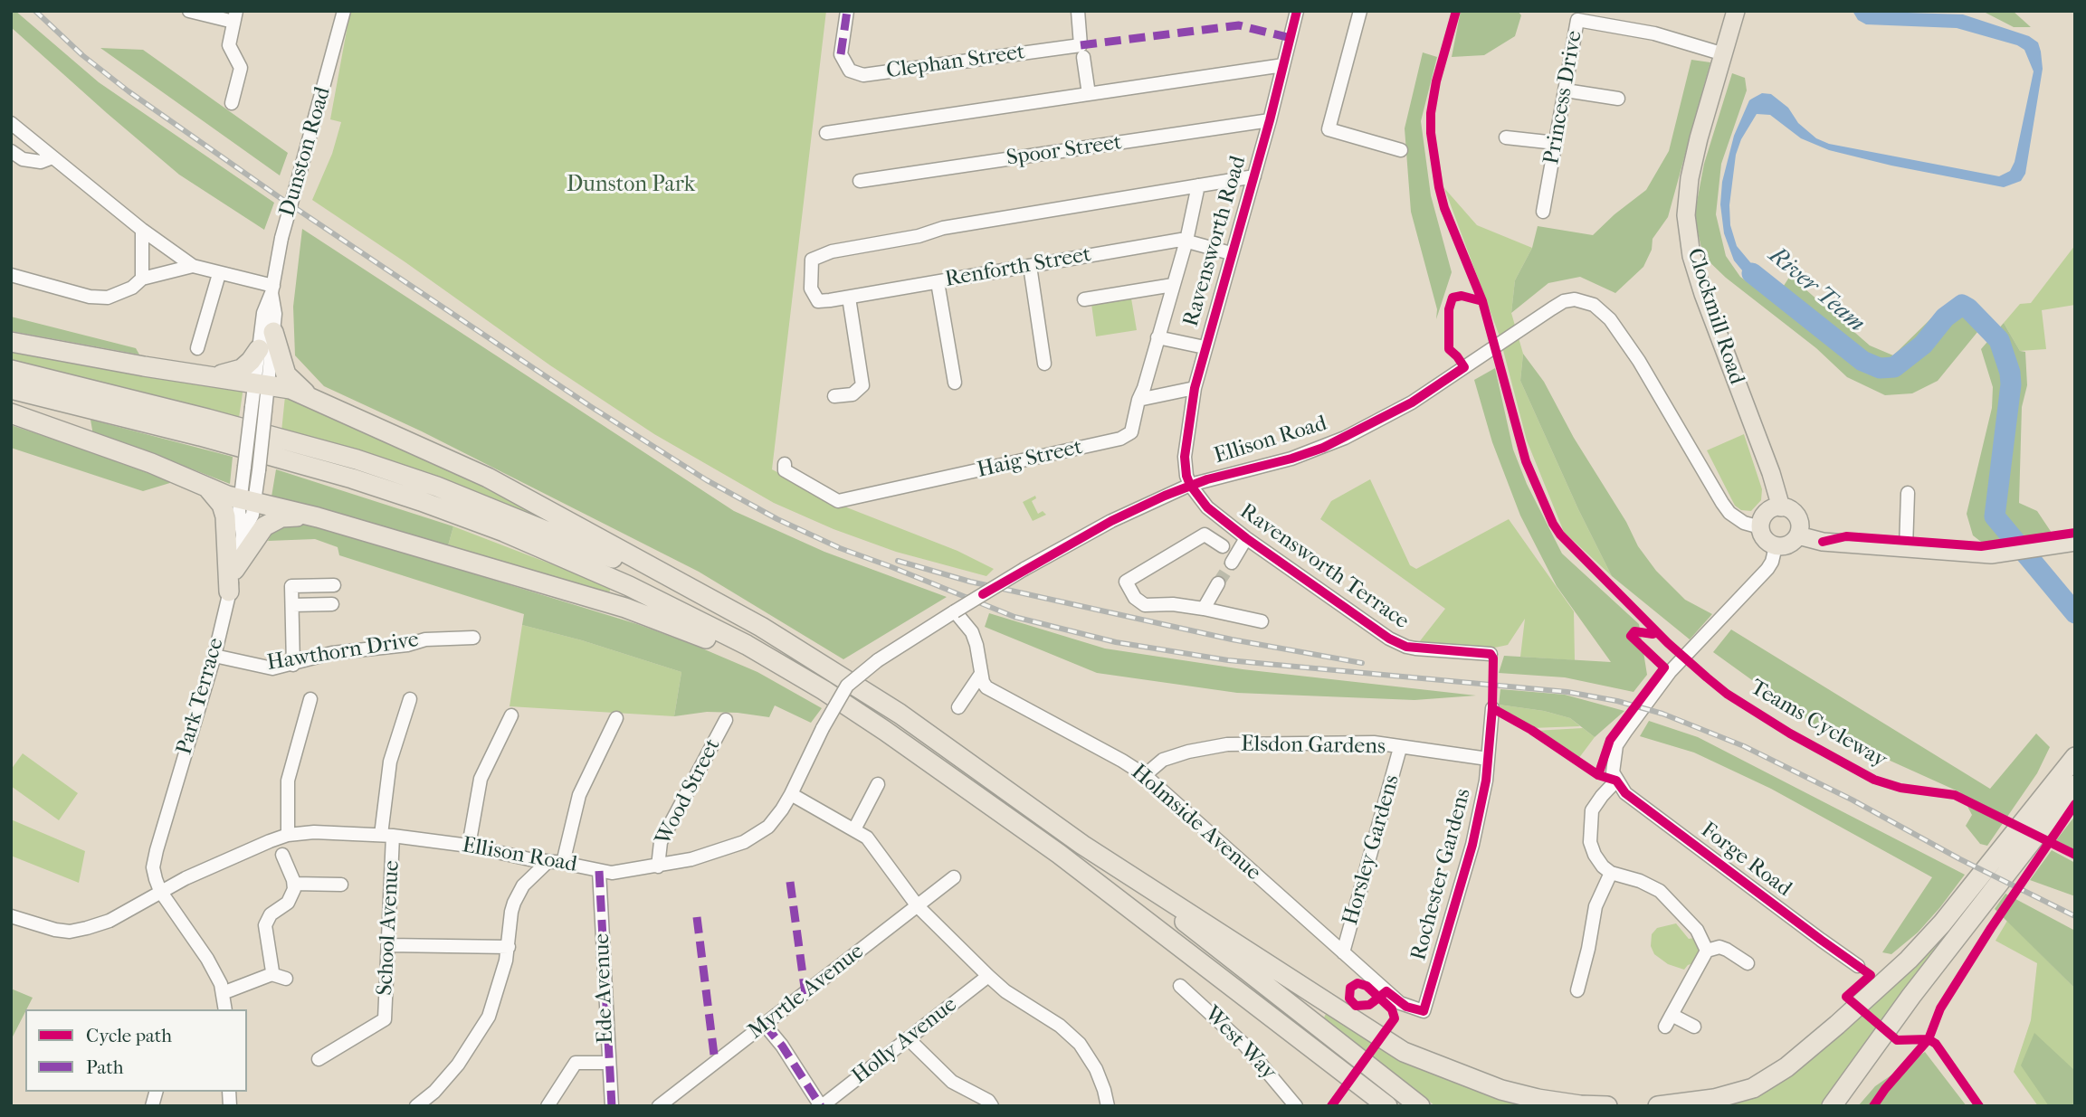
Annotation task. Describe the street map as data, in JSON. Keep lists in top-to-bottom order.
{
  "streets": {
    "main road": ["Clockmill Road"],
    "street": [
      "Clephan Street",
      "Princess Drive",
      "Spoor Street",
      "Dunston Road",
      "Ravensworth Road",
      "Renforth Street",
      "Ellison Road",
      "Haig Street",
      "Ravensworth Terrace",
      "Hawthorn Drive",
      "Park Terrace",
      "Elsdon Gardens",
      "Wood Street",
      "Holmside Avenue",
      "Horsley Gardens",
      "Forge Road",
      "Rochester Gardens",
      "School Avenue",
      "Ede Avenue",
      "Myrtle Avenue",
      "Holly Avenue",
      "West Way"
    ],
    "cycle path": ["Teams Cycleway"]
  },
  "crossings": [
    ["Princess Drive", "Clockmill Road"],
    ["Spoor Street", "Ravensworth Road"],
    ["Dunston Road", "Park Terrace"],
    ["Ravensworth Road", "Renforth Street"],
    ["Ravensworth Road", "Ellison Road"],
    ["Ravensworth Road", "Ravensworth Terrace"],
    ["Renforth Street", "Haig Street"],
    ["Clockmill Road", "Ellison Road"],
    ["Ellison Road", "Ravensworth Terrace"],
    ["Ellison Road", "Park Terrace"],
    ["Ellison Road", "Wood Street"],
    ["Ellison Road", "School Avenue"],
    ["Ellison Road", "Ede Avenue"],
    ["Hawthorn Drive", "Park Terrace"],
    ["Elsdon Gardens", "Holmside Avenue"],
    ["Elsdon Gardens", "Horsley Gardens"],
    ["Elsdon Gardens", "Rochester Gardens"],
    ["Holmside Avenue", "Horsley Gardens"],
    ["Holmside Avenue", "Rochester Gardens"]
  ],
  "water": ["River Team"],
  "parks": ["Dunston Park"],
  "legend": ["Cycle path", "Path"]
}
